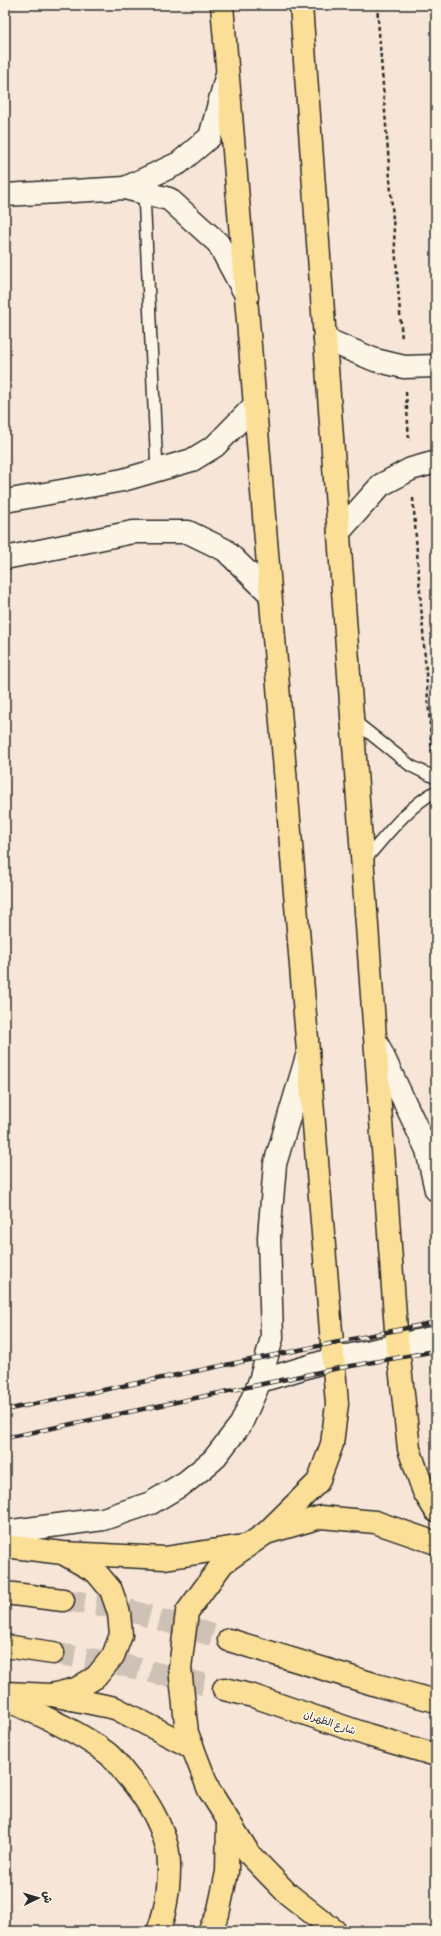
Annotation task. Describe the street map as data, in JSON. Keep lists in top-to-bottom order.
{
  "streets": {
    "main road": ["شارع الظهران"]
  },
  "north": "right"
}
